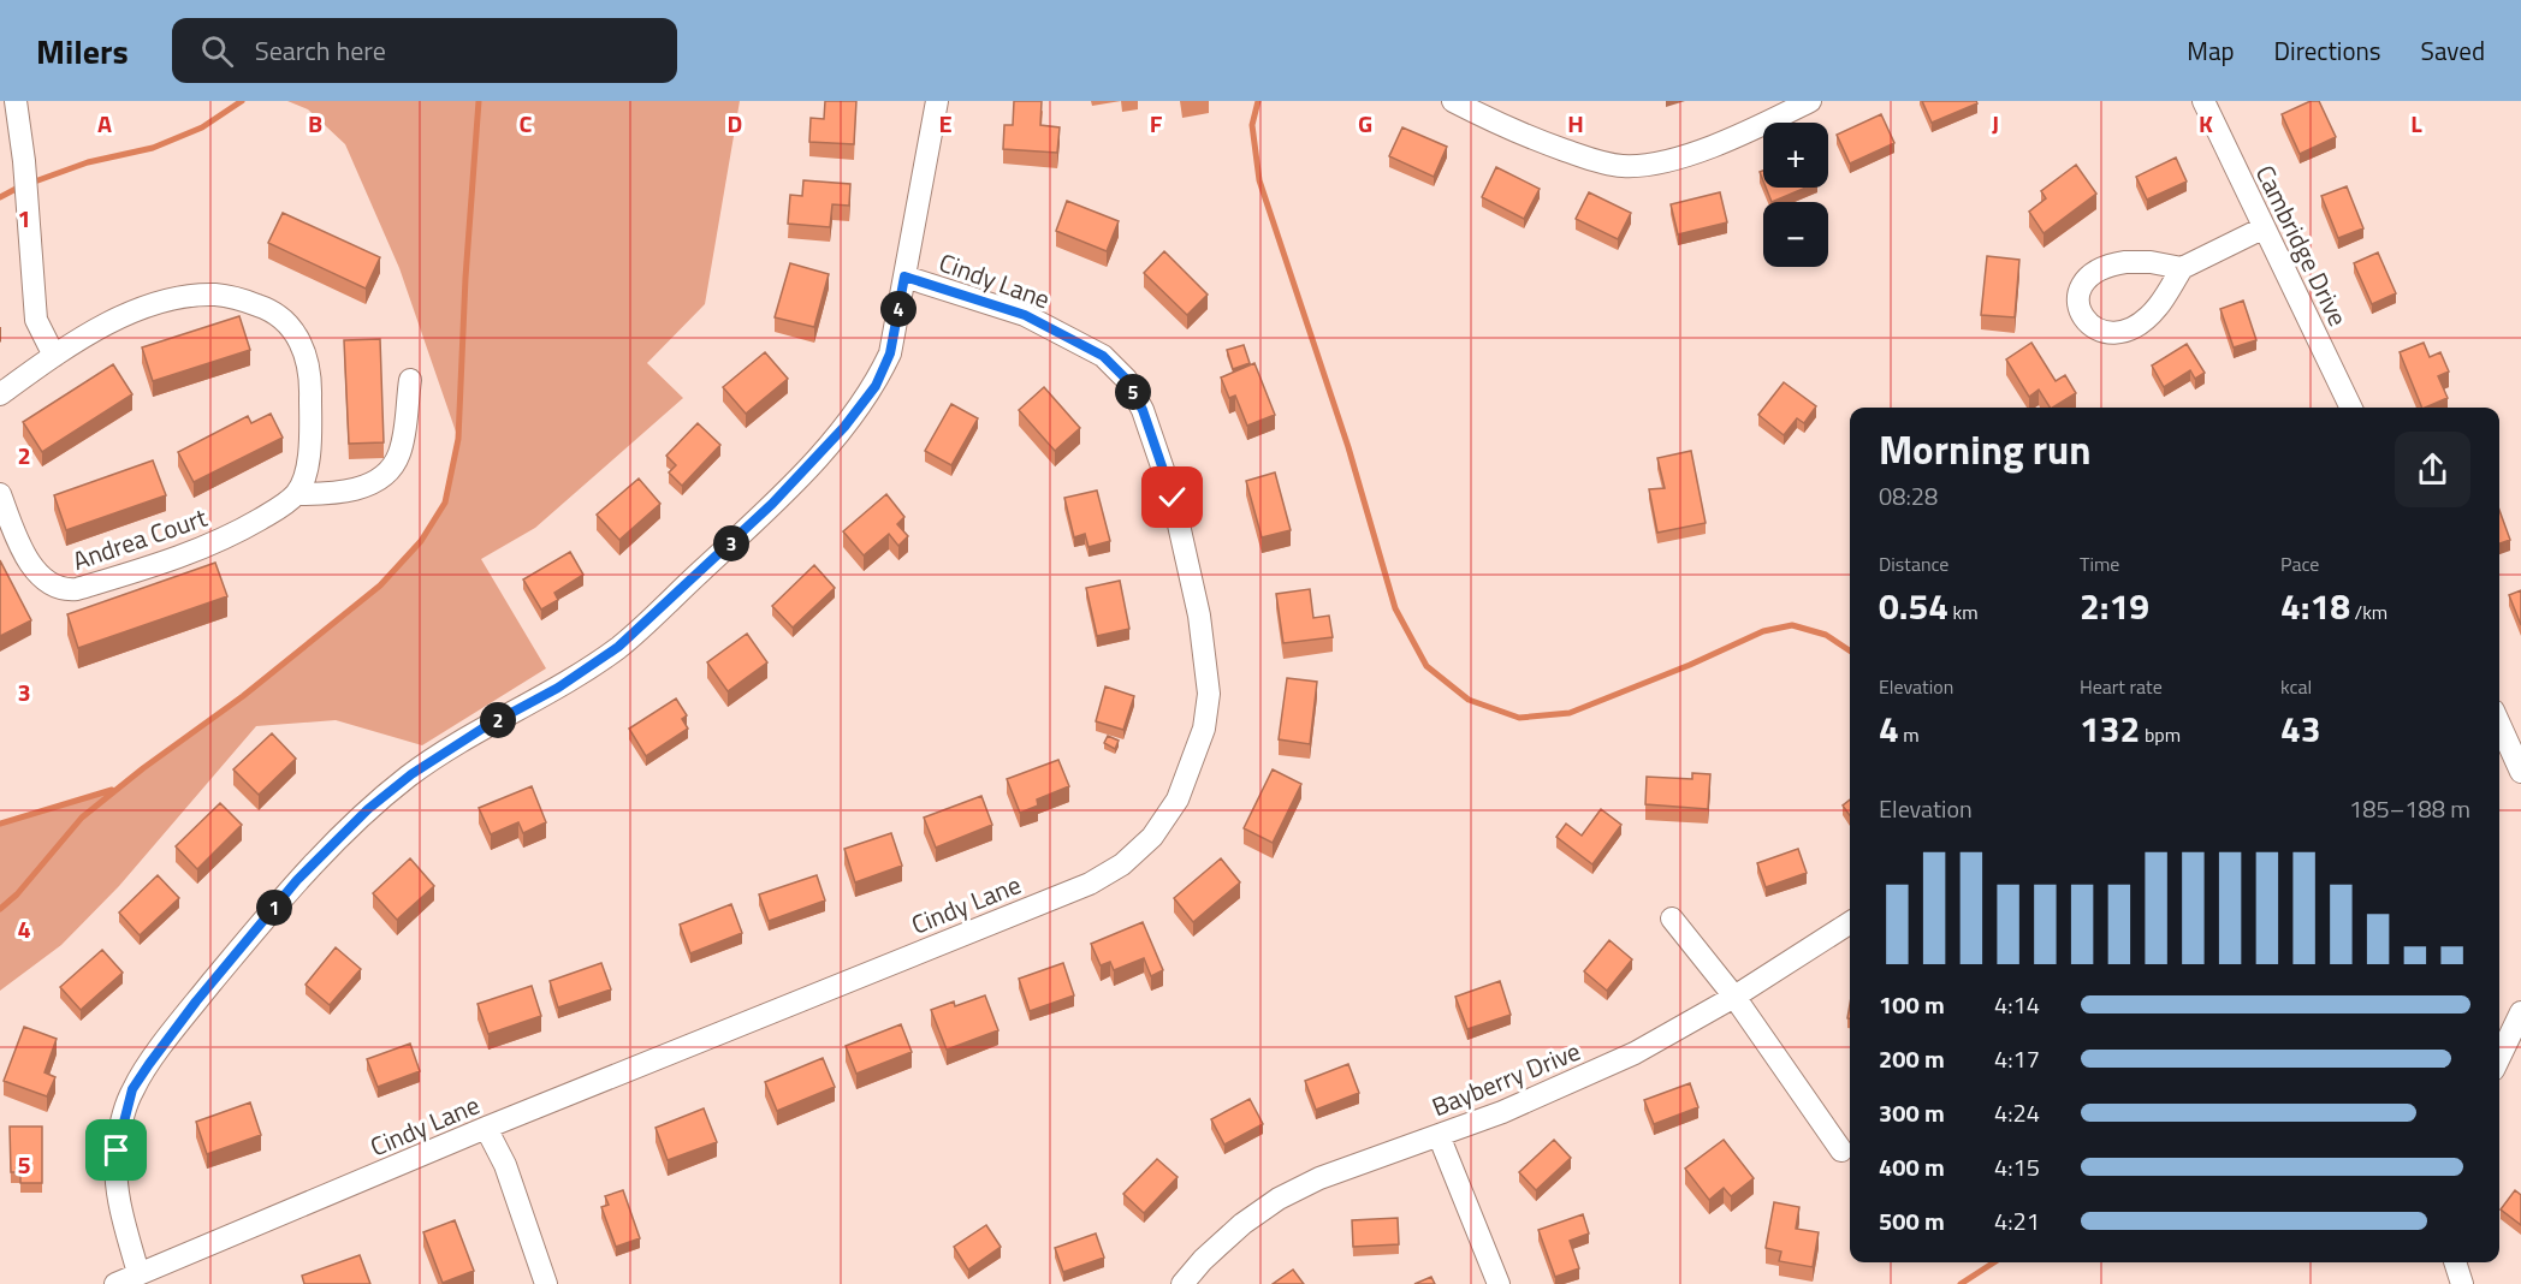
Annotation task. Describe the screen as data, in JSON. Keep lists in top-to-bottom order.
{
  "streets": {
    "street": [
      "Cambridge Drive",
      "Cindy Lane",
      "Andrea Court",
      "Bayberry Drive"
    ]
  },
  "page": {
    "header": "Milers",
    "search": "Search here",
    "nav": ["Map", "Directions", "Saved"],
    "map_buttons": ["+", "−"],
    "pins": [
      "4",
      "5",
      "3",
      "2",
      "1"
    ],
    "heading": ["Morning run", "08:28"],
    "stats": [
      ["Distance", "0.54 km"],
      ["Time", "2:19"],
      ["Pace", "4:18 /km"],
      ["Elevation", "4 m"],
      ["Heart rate", "132 bpm"],
      ["kcal", "43"]
    ],
    "chart": ["Elevation", "185–188 m"],
    "list": [
      {
        "name": "100 m",
        "note": "4:14"
      },
      {
        "name": "200 m",
        "note": "4:17"
      },
      {
        "name": "300 m",
        "note": "4:24"
      },
      {
        "name": "400 m",
        "note": "4:15"
      },
      {
        "name": "500 m",
        "note": "4:21"
      }
    ]
  },
  "grid": {
    "columns": [
      "A",
      "B",
      "C",
      "D",
      "E",
      "F",
      "G",
      "H",
      "J",
      "K",
      "L"
    ],
    "rows": [
      "1",
      "2",
      "3",
      "4",
      "5"
    ]
  }
}
